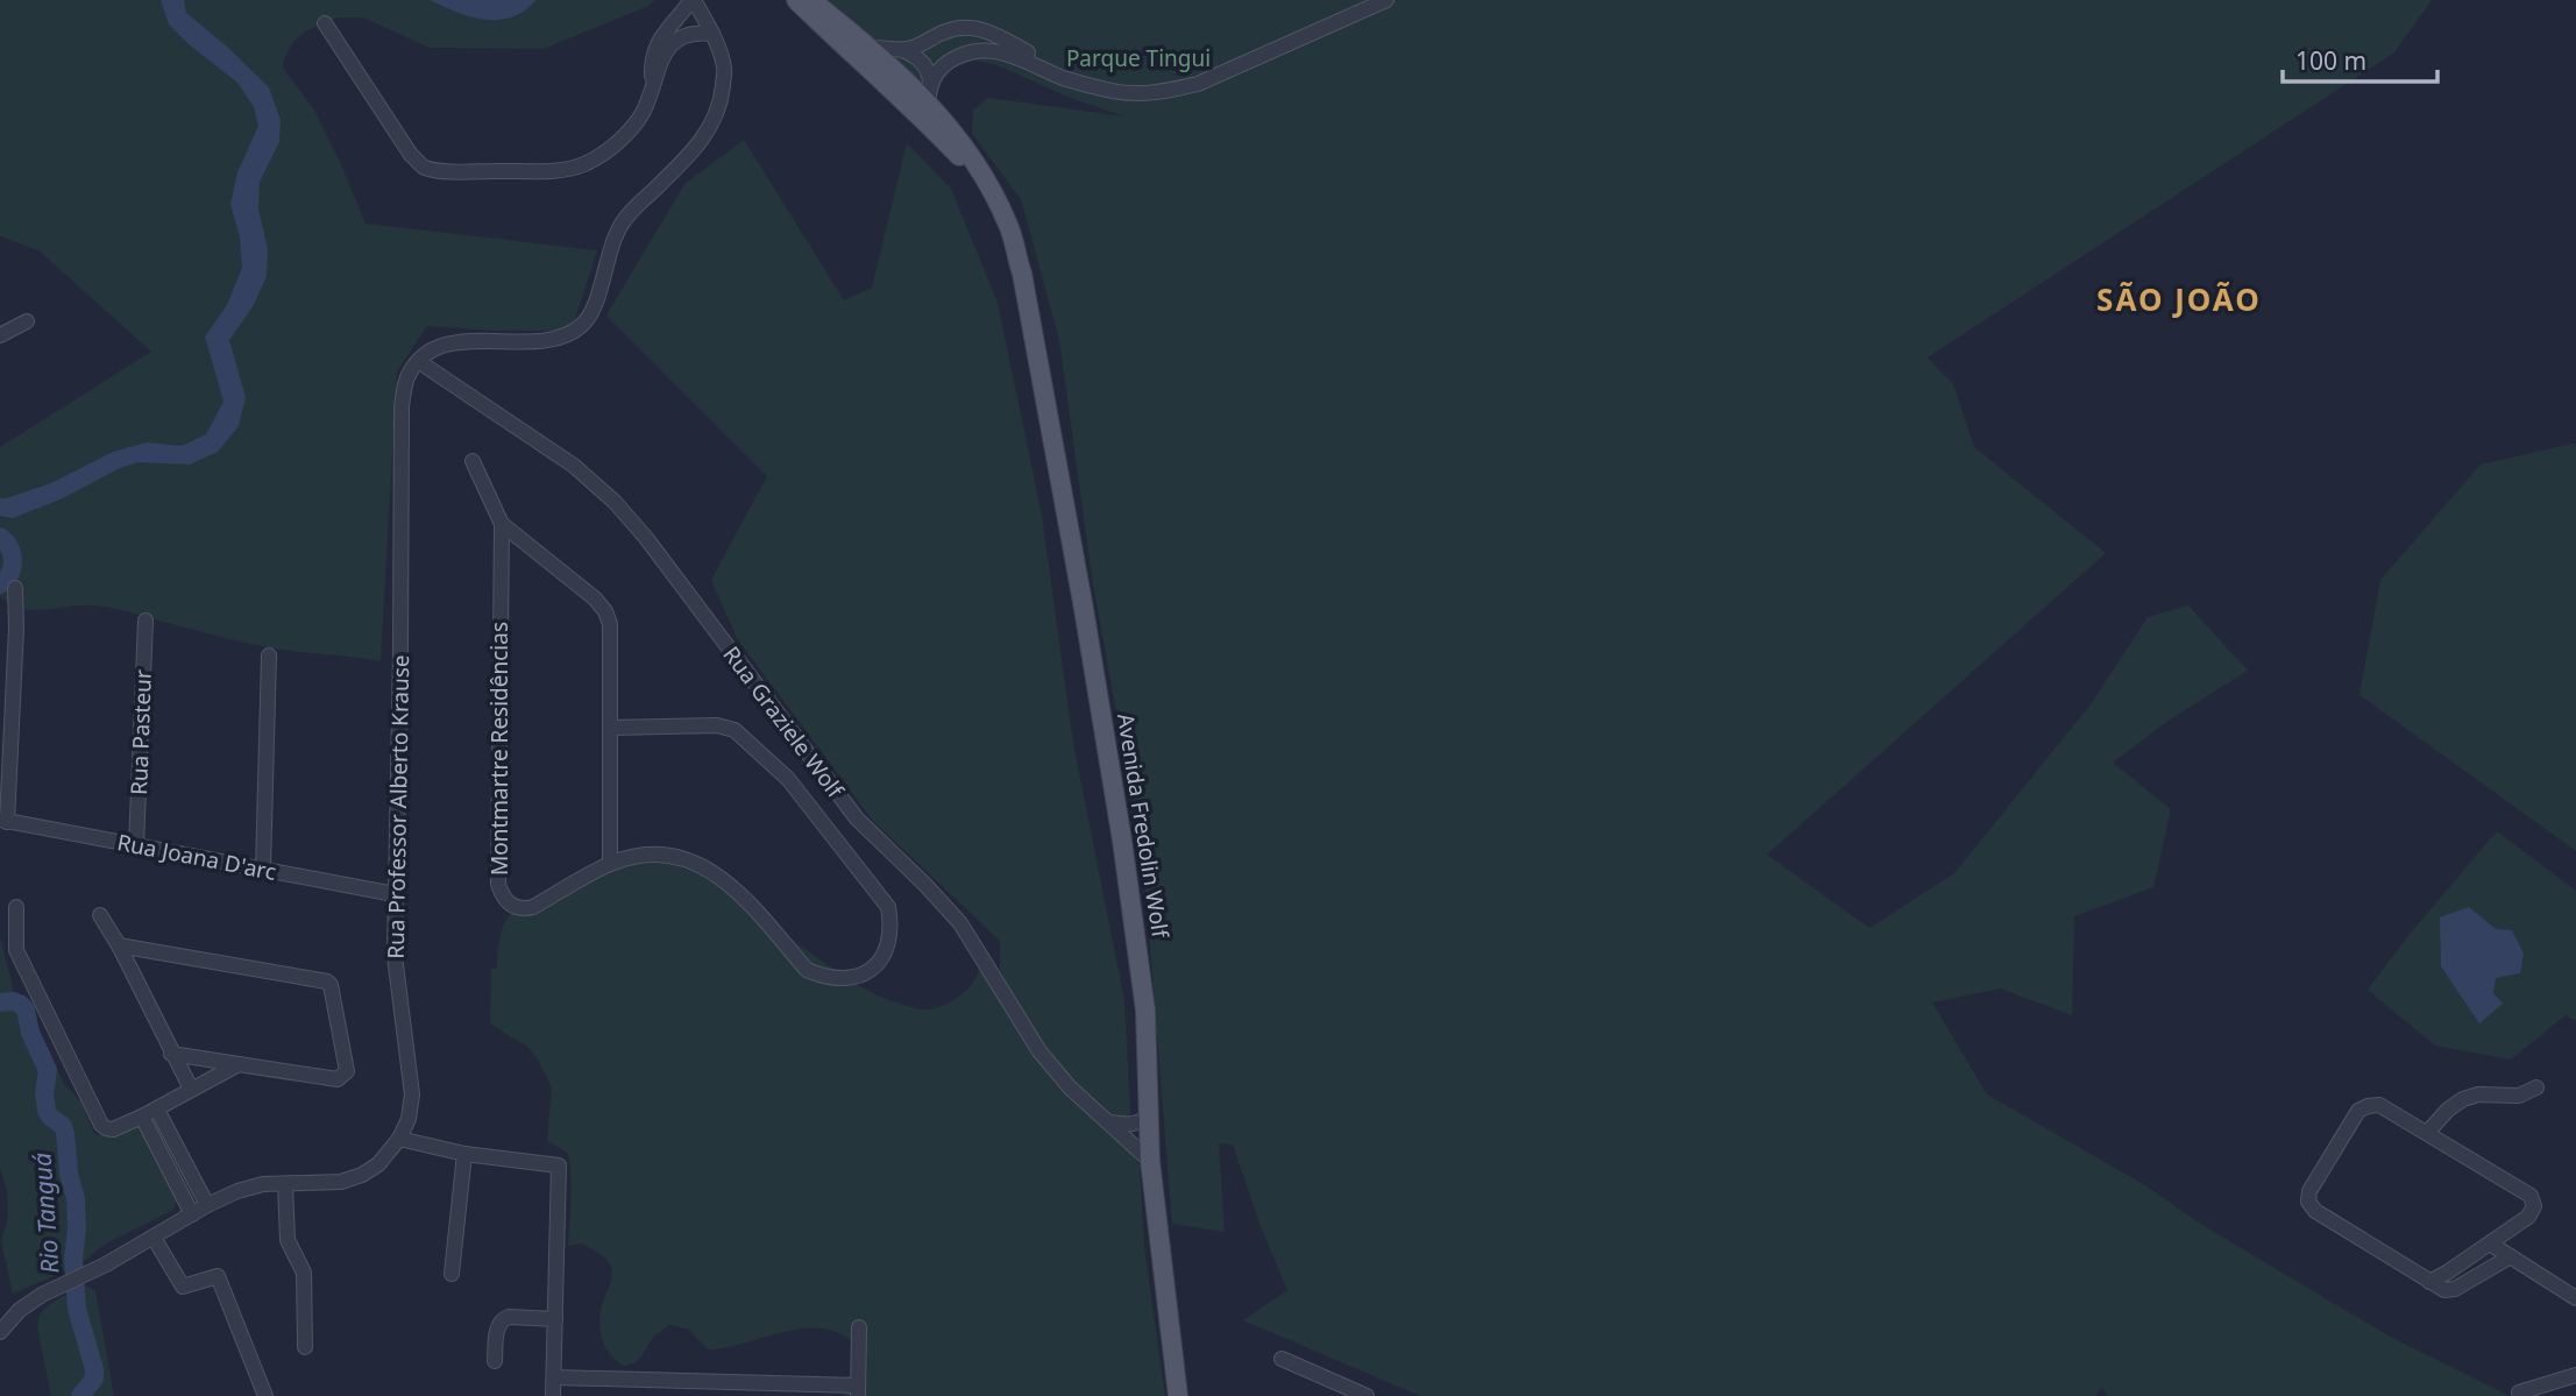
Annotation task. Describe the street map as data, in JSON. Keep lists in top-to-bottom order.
{
  "streets": {
    "main road": ["Avenida Fredolin Wolf"],
    "street": [
      "Rua Graziele Wolf",
      "Rua Pasteur",
      "Montmartre Residências",
      "Rua Professor Alberto Krause",
      "Rua Joana D'arc"
    ]
  },
  "crossings": [
    ["Rua Graziele Wolf", "Rua Professor Alberto Krause"],
    ["Rua Graziele Wolf", "Avenida Fredolin Wolf"],
    ["Rua Pasteur", "Rua Joana D'arc"],
    ["Rua Professor Alberto Krause", "Rua Joana D'arc"]
  ],
  "districts": ["SÃO JOÃO"],
  "water": ["Rio Tanguá"],
  "parks": ["Parque Tingui"],
  "scale_bar": "100 m"
}
